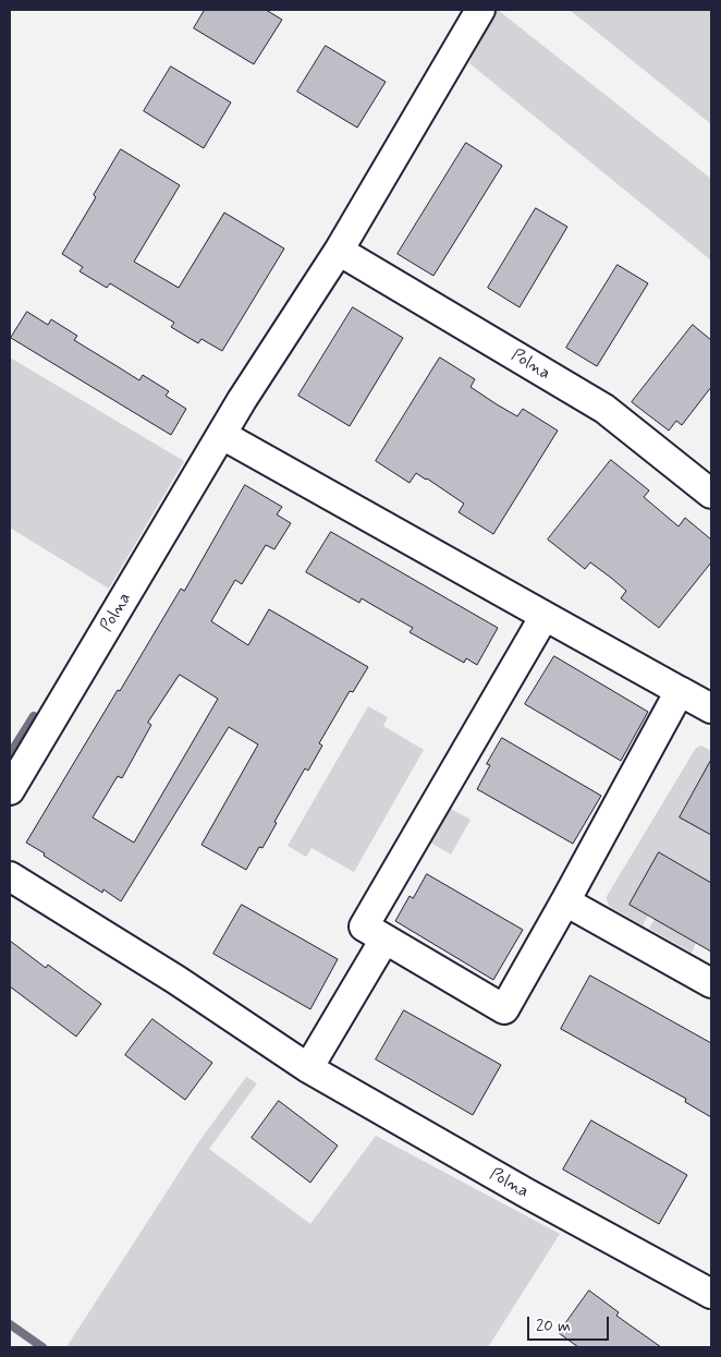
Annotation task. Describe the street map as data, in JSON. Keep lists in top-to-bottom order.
{
  "streets": {
    "street": ["Polna"]
  },
  "scale_bar": "20 m"
}
